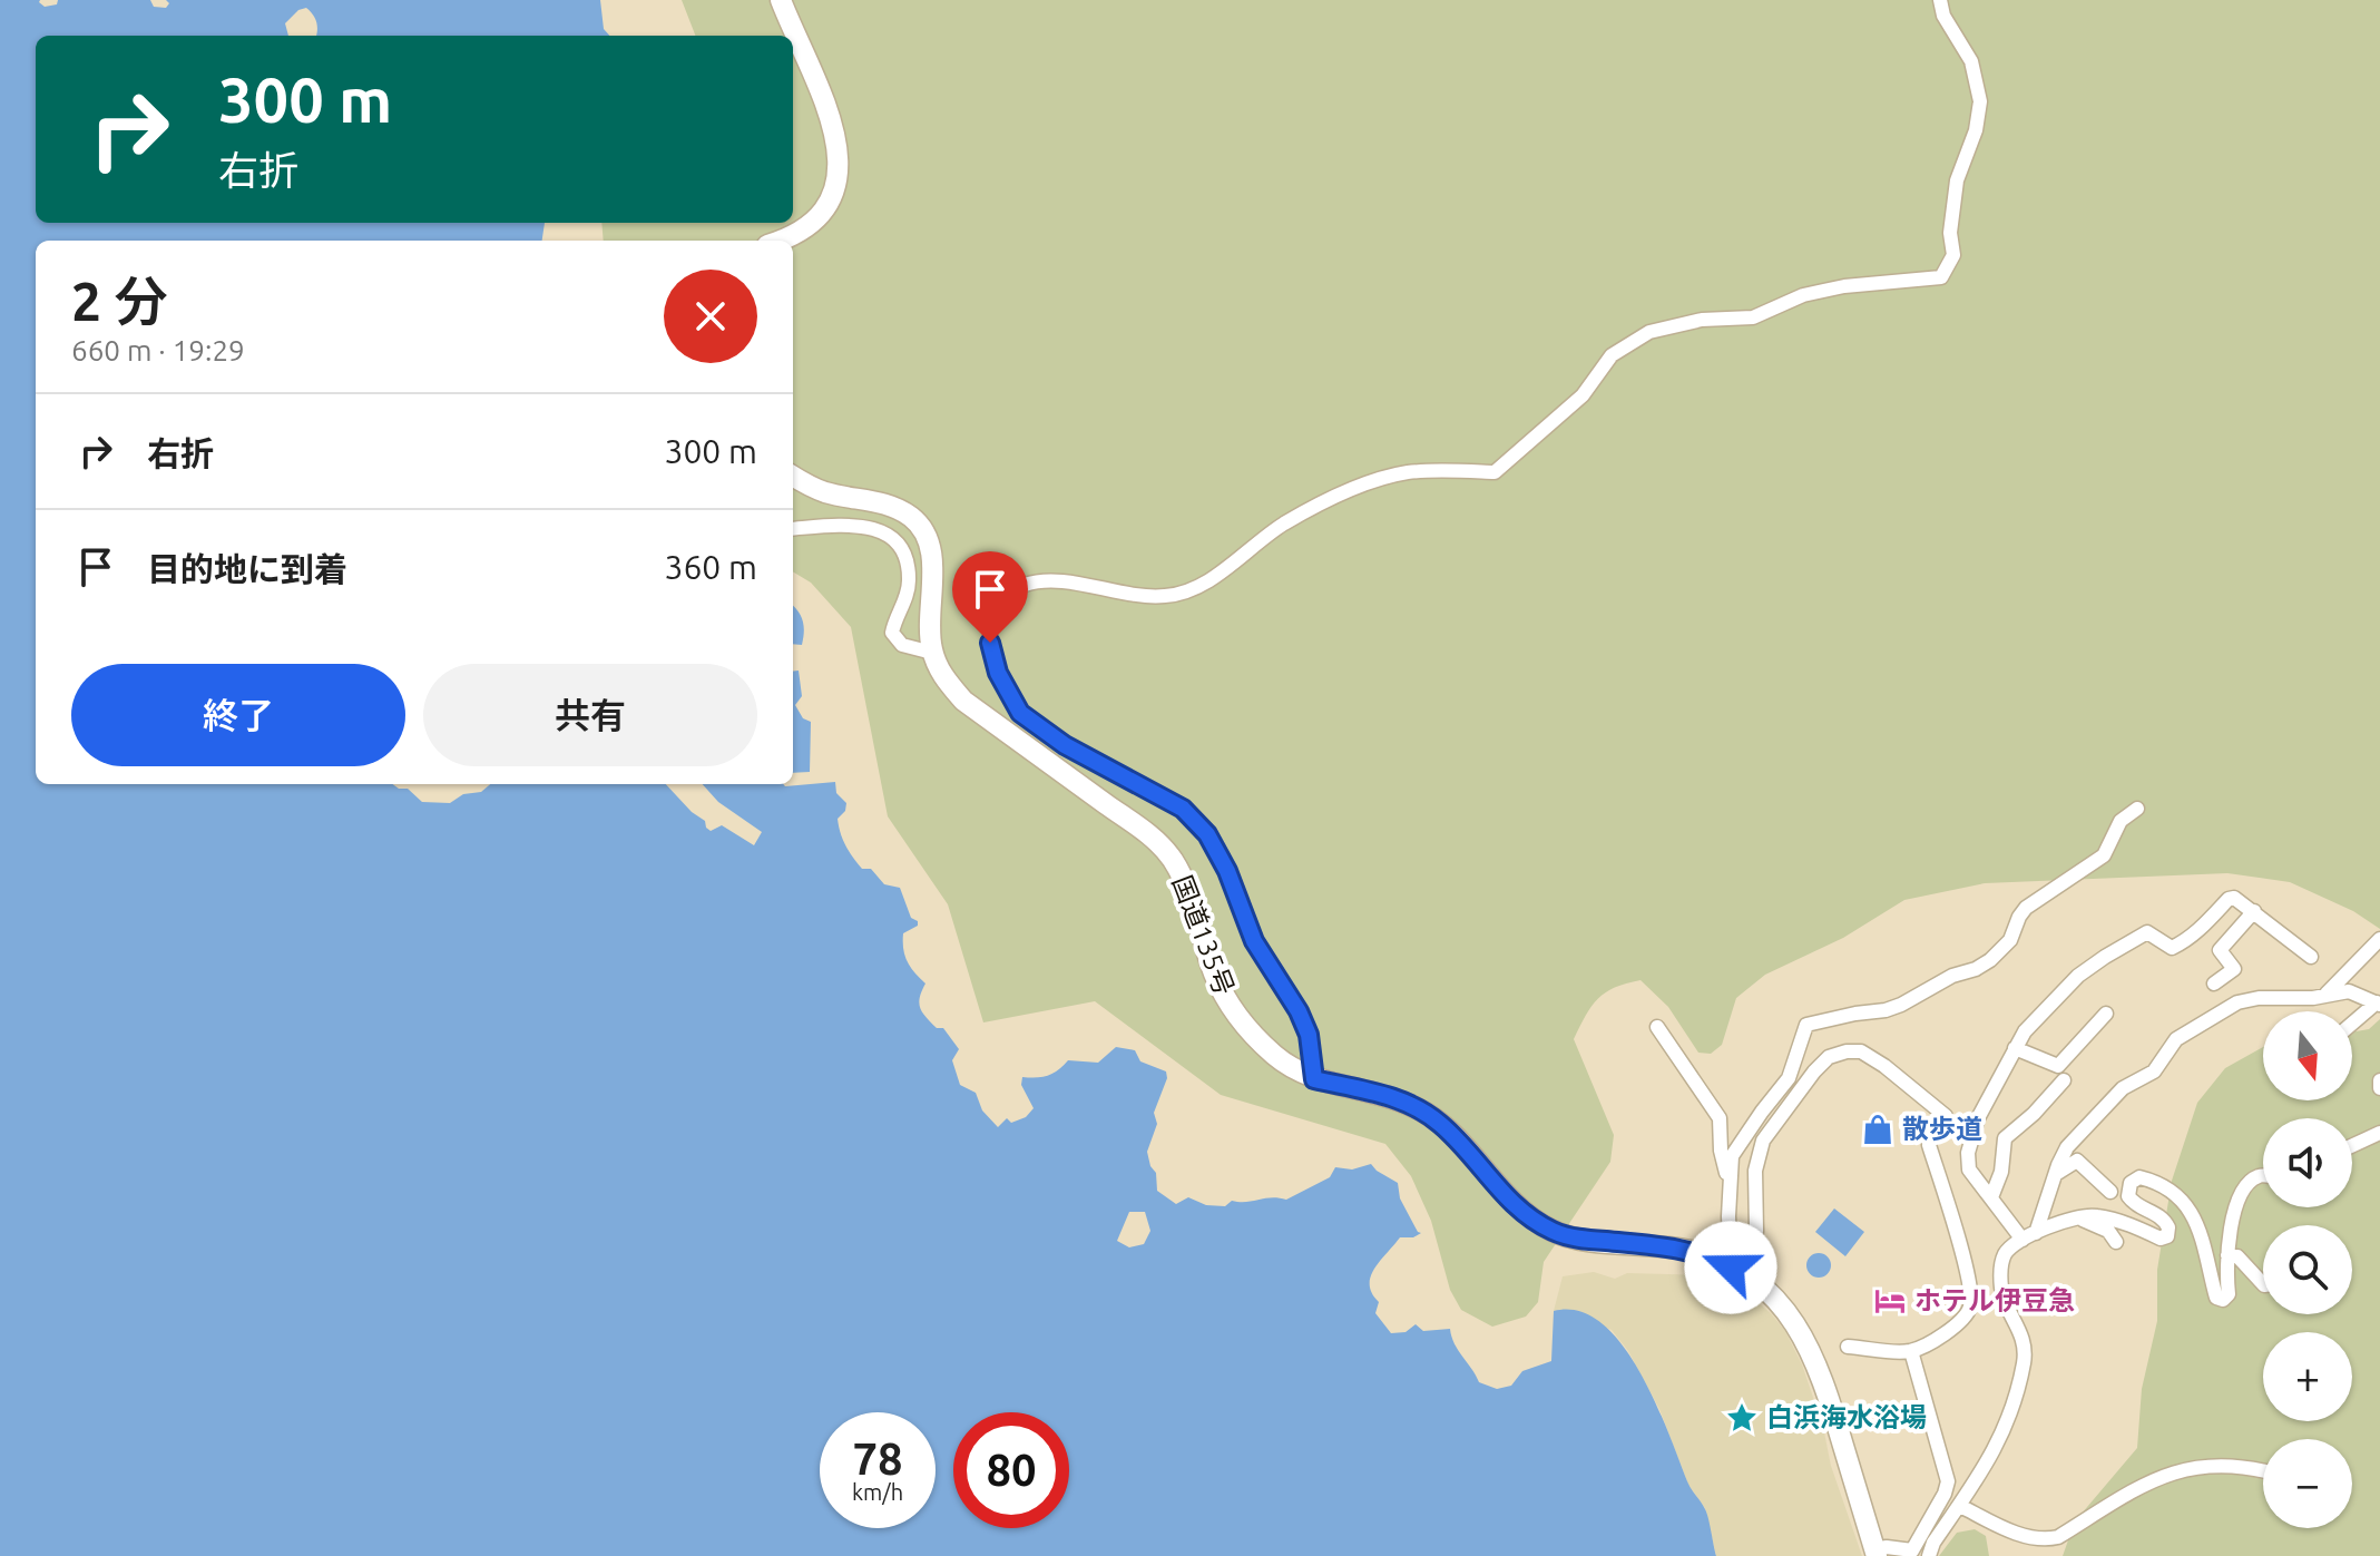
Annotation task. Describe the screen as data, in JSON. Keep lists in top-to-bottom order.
{
  "streets": {
    "highway": ["国道135号"]
  },
  "places": {
    "shop": ["散歩道"],
    "hotel": ["ホテル伊豆急"],
    "place": ["白浜海水浴場"]
  },
  "north": "bottom",
  "page": {
    "turn": ["300 m", "右折"],
    "heading": ["2 分", "660 m · 19:29"],
    "list": [
      {
        "name": "右折",
        "value": "300 m"
      },
      {
        "name": "目的地に到着",
        "value": "360 m"
      }
    ],
    "buttons": ["終了", "共有"],
    "map_buttons": ["+", "−"],
    "speed": "78 km/h",
    "limit": "80"
  }
}
